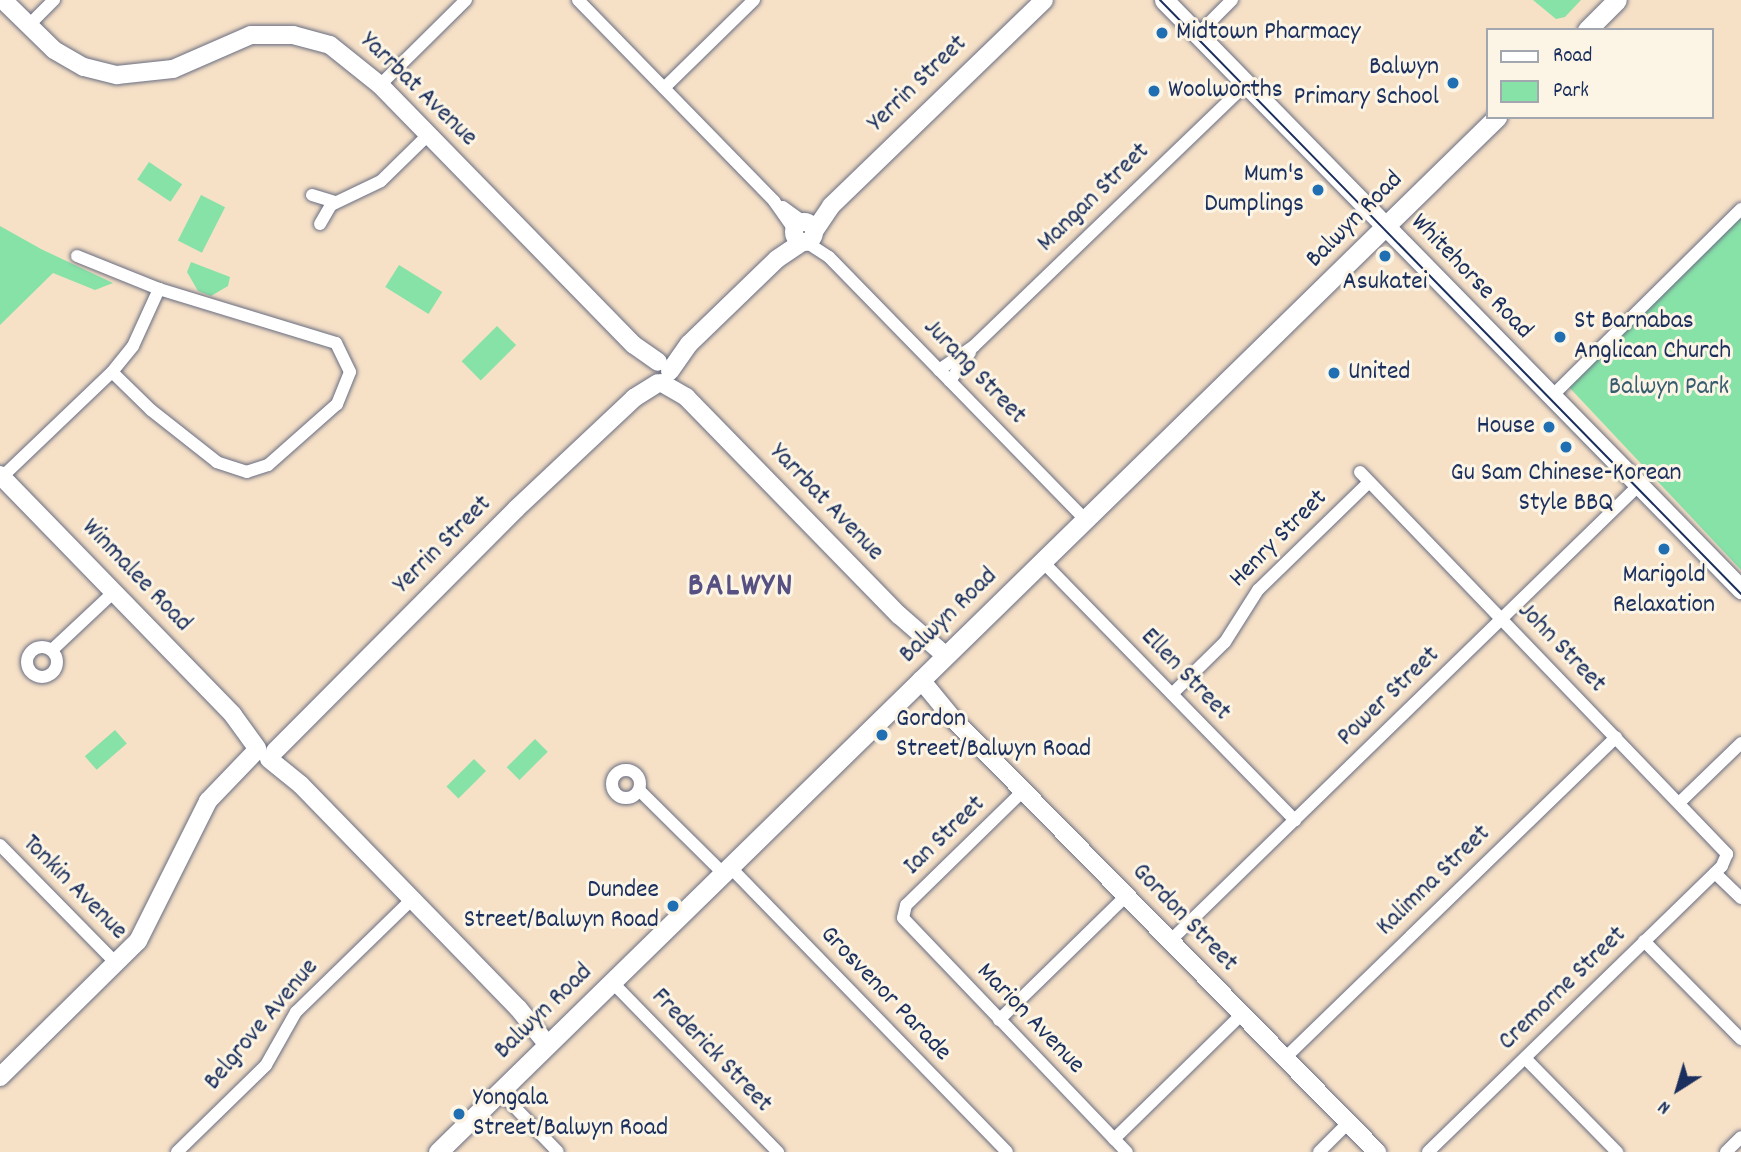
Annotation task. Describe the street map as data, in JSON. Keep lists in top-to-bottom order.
{
  "streets": {
    "main road": ["Balwyn Road", "Whitehorse Road"],
    "street": [
      "Yerrin Street",
      "Yarrbat Avenue",
      "Mangan Street",
      "Jurang Street",
      "Henry Street",
      "Winmalee Road",
      "John Street",
      "Ellen Street",
      "Power Street",
      "Ian Street",
      "Kalimna Street",
      "Tonkin Avenue",
      "Gordon Street",
      "Cremorne Street",
      "Grosvenor Parade",
      "Marion Avenue",
      "Belgrove Avenue",
      "Frederick Street"
    ]
  },
  "crossings": [
    ["Yerrin Street", "Yarrbat Avenue"],
    ["Yerrin Street", "Jurang Street"],
    ["Yerrin Street", "Winmalee Road"],
    ["Yerrin Street", "Tonkin Avenue"],
    ["Yarrbat Avenue", "Balwyn Road"],
    ["Mangan Street", "Whitehorse Road"],
    ["Mangan Street", "Jurang Street"],
    ["Balwyn Road", "Whitehorse Road"],
    ["Balwyn Road", "Jurang Street"],
    ["Balwyn Road", "Winmalee Road"],
    ["Balwyn Road", "Ellen Street"],
    ["Balwyn Road", "Gordon Street"],
    ["Balwyn Road", "Grosvenor Parade"],
    ["Balwyn Road", "Frederick Street"],
    ["Whitehorse Road", "Power Street"],
    ["Henry Street", "John Street"],
    ["Henry Street", "Ellen Street"],
    ["Winmalee Road", "Belgrove Avenue"],
    ["John Street", "Power Street"],
    ["John Street", "Kalimna Street"],
    ["John Street", "Cremorne Street"],
    ["Ellen Street", "Power Street"],
    ["Power Street", "Gordon Street"],
    ["Ian Street", "Gordon Street"],
    ["Ian Street", "Marion Avenue"],
    ["Kalimna Street", "Gordon Street"]
  ],
  "districts": ["BALWYN"],
  "parks": ["Balwyn Park"],
  "places": [
    "Midtown Pharmacy",
    "Balwyn Primary School",
    "Woolworths",
    "Mum's Dumplings",
    "Asukatei",
    "St Barnabas Anglican Church",
    "United",
    "House",
    "Gu Sam Chinese-Korean Style BBQ",
    "Marigold Relaxation",
    "Gordon Street/Balwyn Road",
    "Dundee Street/Balwyn Road",
    "Yongala Street/Balwyn Road"
  ],
  "legend": ["Road", "Park"],
  "north": "bottom left"
}
